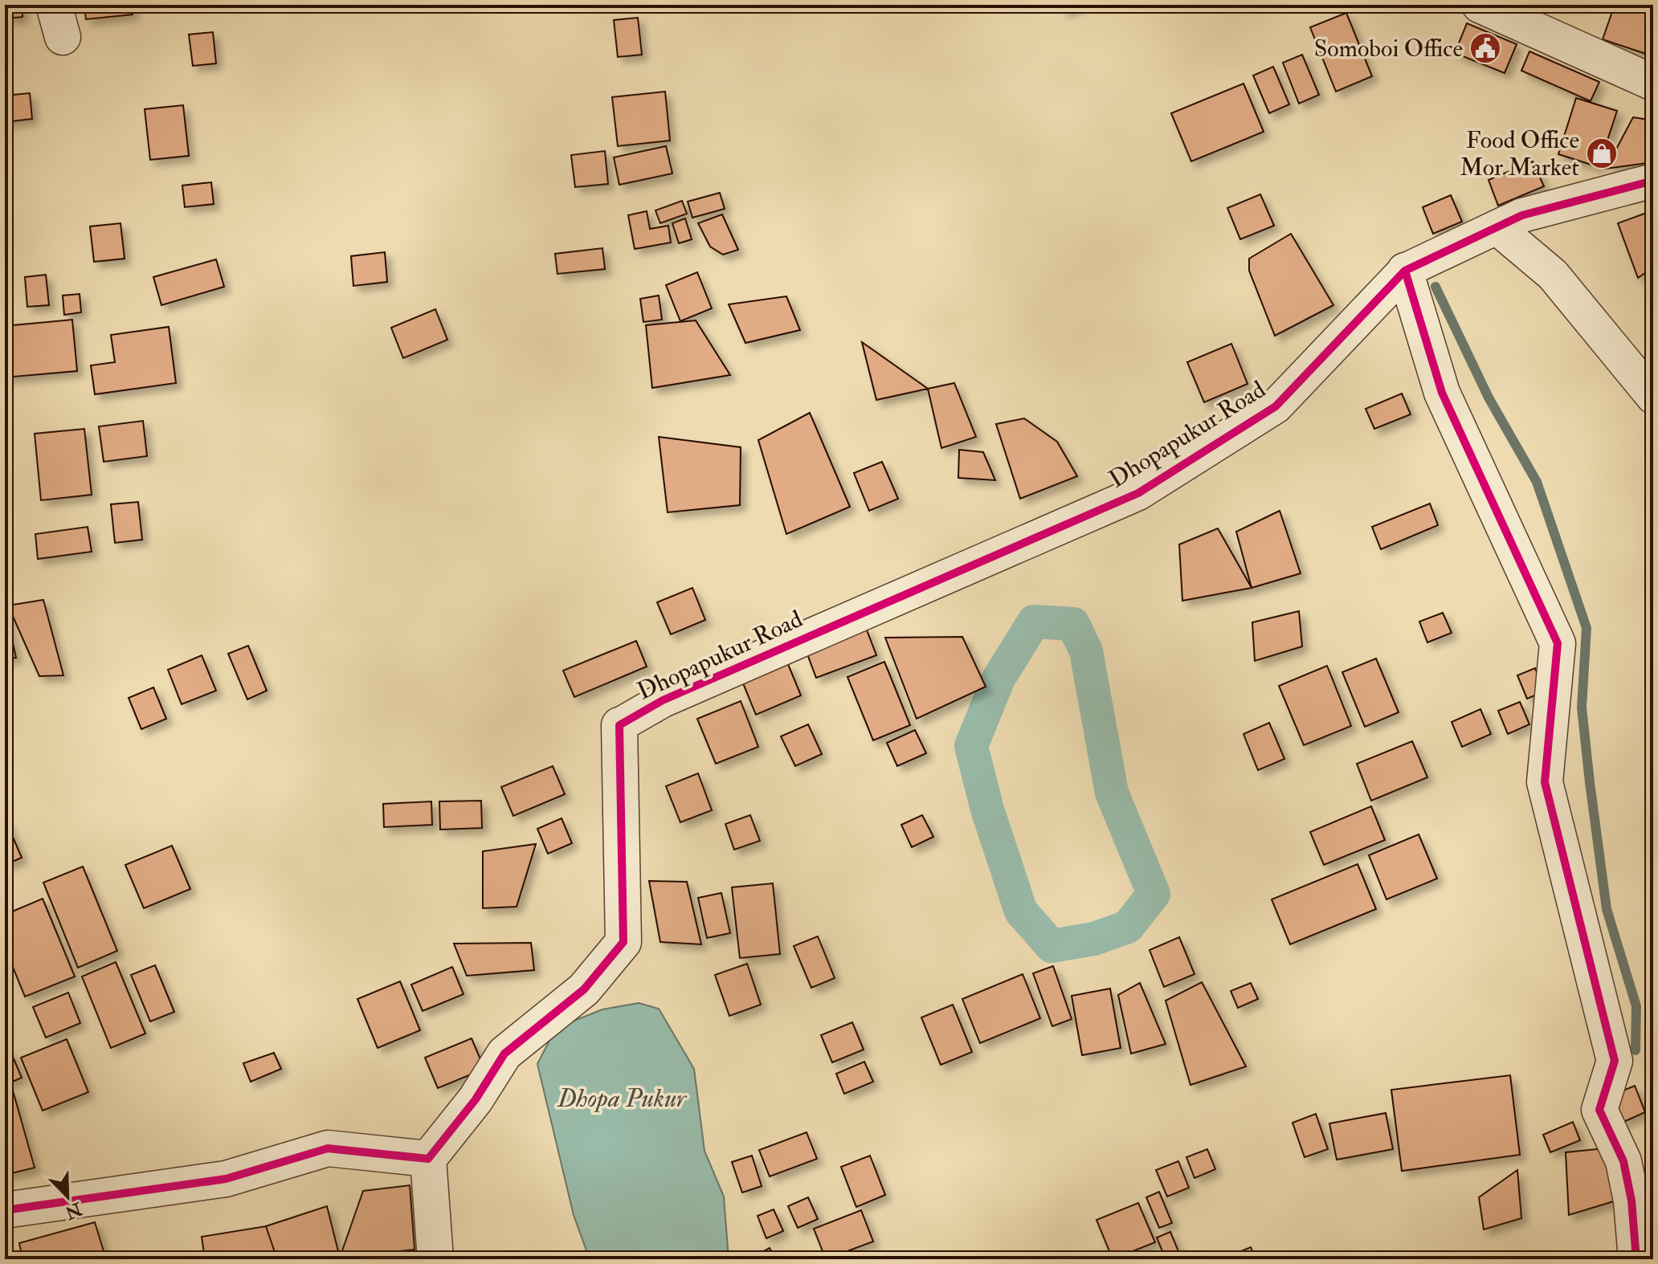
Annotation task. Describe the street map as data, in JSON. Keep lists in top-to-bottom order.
{
  "streets": {
    "street": ["Dhopapukur Road"]
  },
  "water": ["Dhopa Pukur"],
  "places": {
    "public building": ["Somoboi Office"],
    "shop": ["Food Office Mor Market"]
  },
  "north": "bottom right"
}
